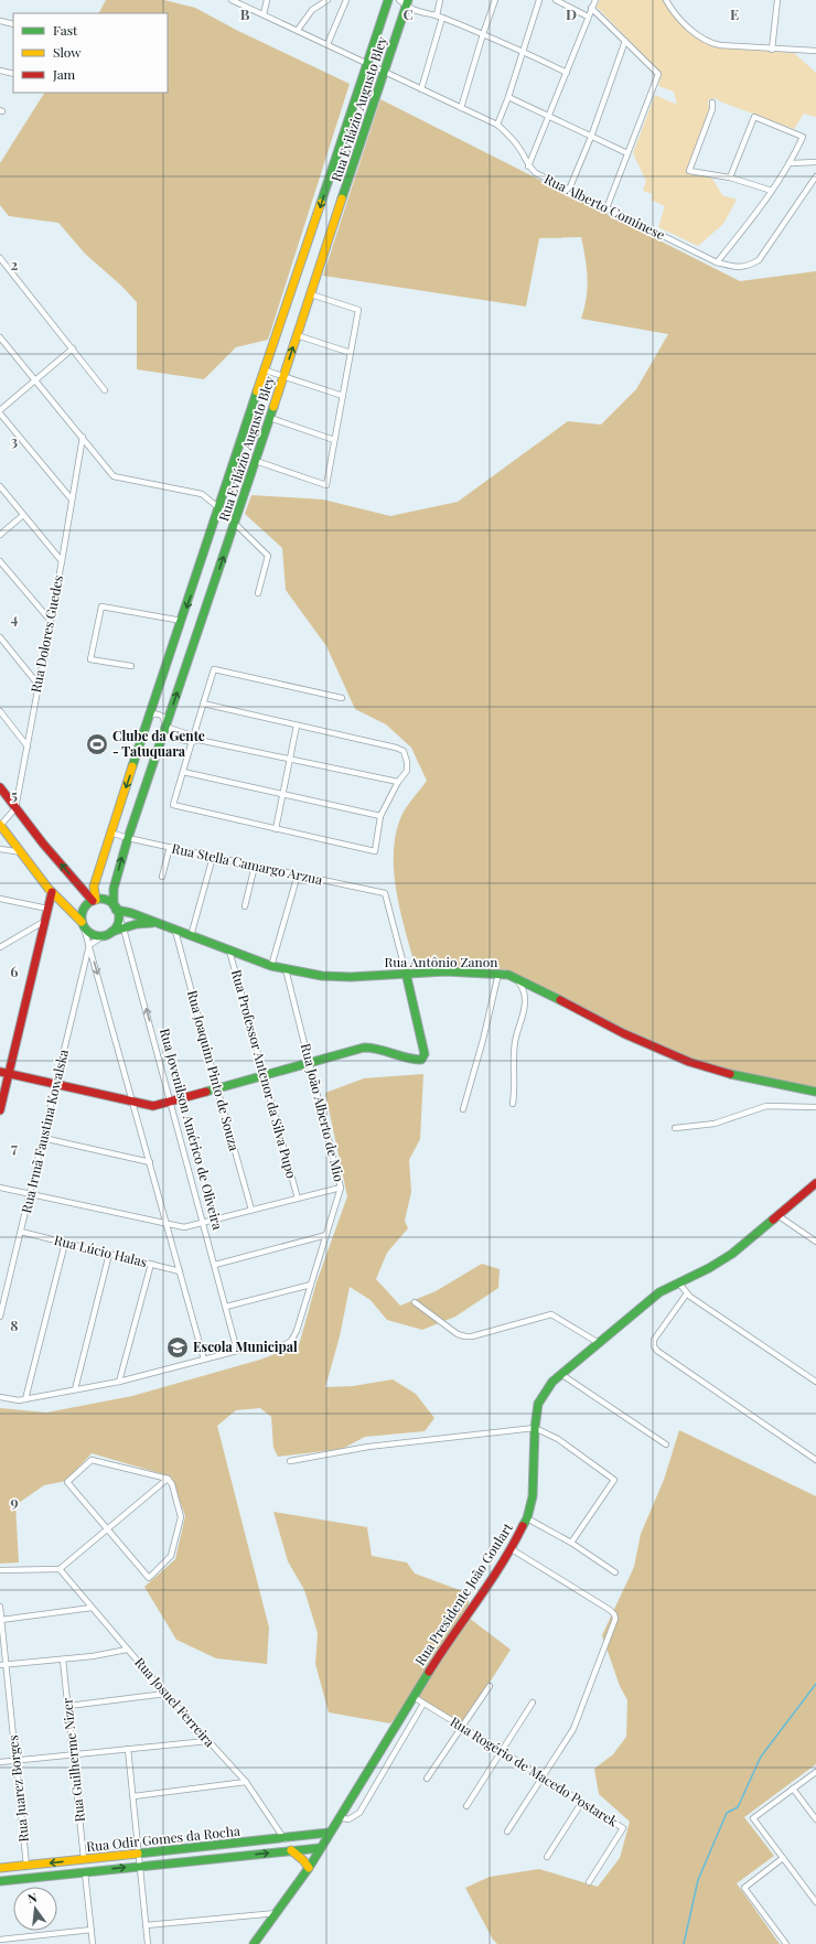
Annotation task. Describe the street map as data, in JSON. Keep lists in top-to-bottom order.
{
  "streets": {
    "street": [
      "Rua Evilázio Augusto Bley",
      "Rua Alberto Cominese",
      "Rua Dolores Guedes",
      "Rua Stella Camargo Arzua",
      "Rua Antônio Zanon",
      "Rua Joaquim Pinto de Souza",
      "Rua Professor Antenor da Silva Pupo",
      "Rua João Alberto de Mio",
      "Rua Jovenilson Américo de Oliveira",
      "Rua Irmã Faustina Kowalska",
      "Rua Lúcio Halas",
      "Rua Presidente João Goulart",
      "Rua Josuel Ferreira",
      "Rua Guilherme Nizer",
      "Rua Rogério de Macedo Postarek",
      "Rua Juarez Borges",
      "Rua Odir Gomes da Rocha"
    ]
  },
  "crossings": [
    ["Rua Evilázio Augusto Bley", "Rua Alberto Cominese"],
    ["Rua Evilázio Augusto Bley", "Rua Stella Camargo Arzua"],
    ["Rua Evilázio Augusto Bley", "Rua Antônio Zanon"],
    ["Rua Evilázio Augusto Bley", "Rua Jovenilson Américo de Oliveira"],
    ["Rua Stella Camargo Arzua", "Rua Antônio Zanon"],
    ["Rua Antônio Zanon", "Rua Joaquim Pinto de Souza"],
    ["Rua Antônio Zanon", "Rua Professor Antenor da Silva Pupo"],
    ["Rua Antônio Zanon", "Rua João Alberto de Mio"],
    ["Rua Antônio Zanon", "Rua Jovenilson Américo de Oliveira"],
    ["Rua João Alberto de Mio", "Rua Jovenilson Américo de Oliveira"],
    ["Rua Irmã Faustina Kowalska", "Rua Lúcio Halas"],
    ["Rua Presidente João Goulart", "Rua Rogério de Macedo Postarek"],
    ["Rua Presidente João Goulart", "Rua Odir Gomes da Rocha"],
    ["Rua Josuel Ferreira", "Rua Odir Gomes da Rocha"],
    ["Rua Guilherme Nizer", "Rua Odir Gomes da Rocha"],
    ["Rua Juarez Borges", "Rua Odir Gomes da Rocha"]
  ],
  "places": {
    "sports": ["Clube da Gente - Tatuquara"],
    "school or university": ["Escola Municipal"]
  },
  "legend": ["Fast", "Slow", "Jam"],
  "north": "top",
  "grid": {
    "columns": [
      "B",
      "C",
      "D",
      "E"
    ],
    "rows": [
      "2",
      "3",
      "4",
      "5",
      "6",
      "7",
      "8",
      "9"
    ]
  }
}
